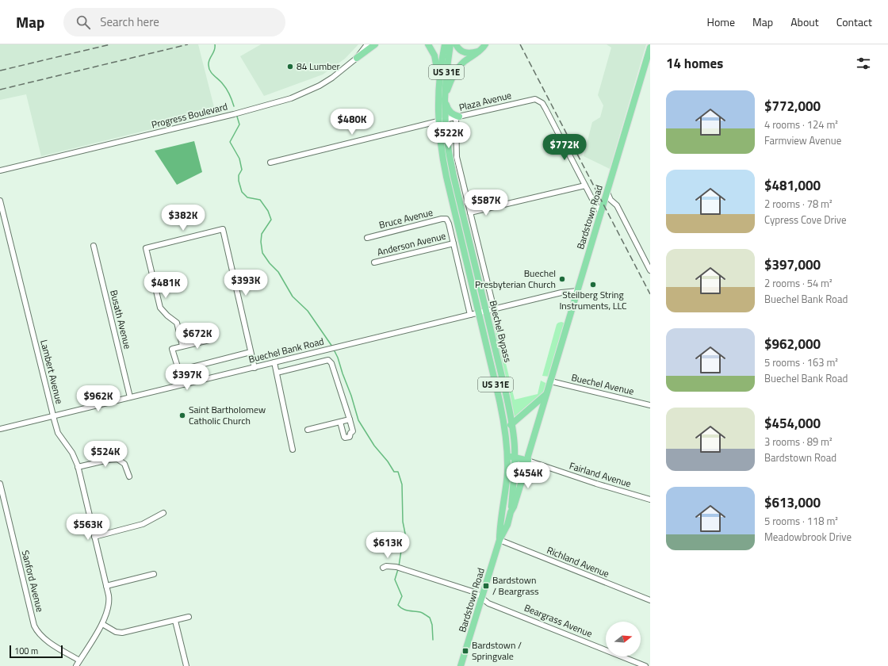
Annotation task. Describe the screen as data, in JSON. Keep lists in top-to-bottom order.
{
  "streets": {
    "main road": ["US 31E", "Bardstown Road", "Buechel Bypass"],
    "street": [
      "Plaza Avenue",
      "Progress Boulevard",
      "Bruce Avenue",
      "Anderson Avenue",
      "Busath Avenue",
      "Buechel Bank Road",
      "Lambert Avenue",
      "Buechel Avenue",
      "Fairland Avenue",
      "Richland Avenue",
      "Sanford Avenue",
      "Beargrass Avenue"
    ]
  },
  "crossings": [
    ["Plaza Avenue", "Buechel Bypass"],
    ["Bardstown Road", "Buechel Bypass"],
    ["Bardstown Road", "Buechel Bank Road"],
    ["Bardstown Road", "Buechel Avenue"],
    ["Bardstown Road", "Fairland Avenue"],
    ["Bardstown Road", "Richland Avenue"],
    ["Bardstown Road", "Beargrass Avenue"],
    ["Bruce Avenue", "Anderson Avenue"],
    ["Bruce Avenue", "Buechel Bank Road"],
    ["Busath Avenue", "Buechel Bank Road"],
    ["Buechel Bypass", "Buechel Bank Road"],
    ["Buechel Bank Road", "Lambert Avenue"],
    ["Lambert Avenue", "Sanford Avenue"]
  ],
  "places": {
    "other": [
      "84 Lumber",
      "Buechel Presbyterian Church",
      "Steilberg String Instruments, LLC",
      "Saint Bartholomew Catholic Church"
    ],
    "transit": ["Bardstown / Beargrass", "Bardstown / Springvale"]
  },
  "scale_bar": "100 m",
  "north": "right",
  "page": {
    "header": "Map",
    "search": "Search here",
    "nav": [
      "Home",
      "Map",
      "About",
      "Contact"
    ],
    "heading": "14 homes",
    "list": [
      {
        "name": "$772,000",
        "note": "4 rooms · 124 m² · Farmview Avenue"
      },
      {
        "name": "$481,000",
        "note": "2 rooms · 78 m² · Cypress Cove Drive"
      },
      {
        "name": "$397,000",
        "note": "2 rooms · 54 m² · Buechel Bank Road"
      },
      {
        "name": "$962,000",
        "note": "5 rooms · 163 m² · Buechel Bank Road"
      },
      {
        "name": "$454,000",
        "note": "3 rooms · 89 m² · Bardstown Road"
      },
      {
        "name": "$613,000",
        "note": "5 rooms · 118 m² · Meadowbrook Drive"
      }
    ],
    "price": [
      "$480K",
      "$522K",
      "$772K",
      "$587K",
      "$382K",
      "$393K",
      "$481K",
      "$672K",
      "$397K",
      "$962K",
      "$524K",
      "$454K",
      "$563K",
      "$613K"
    ],
    "scale": "100 m"
  }
}
